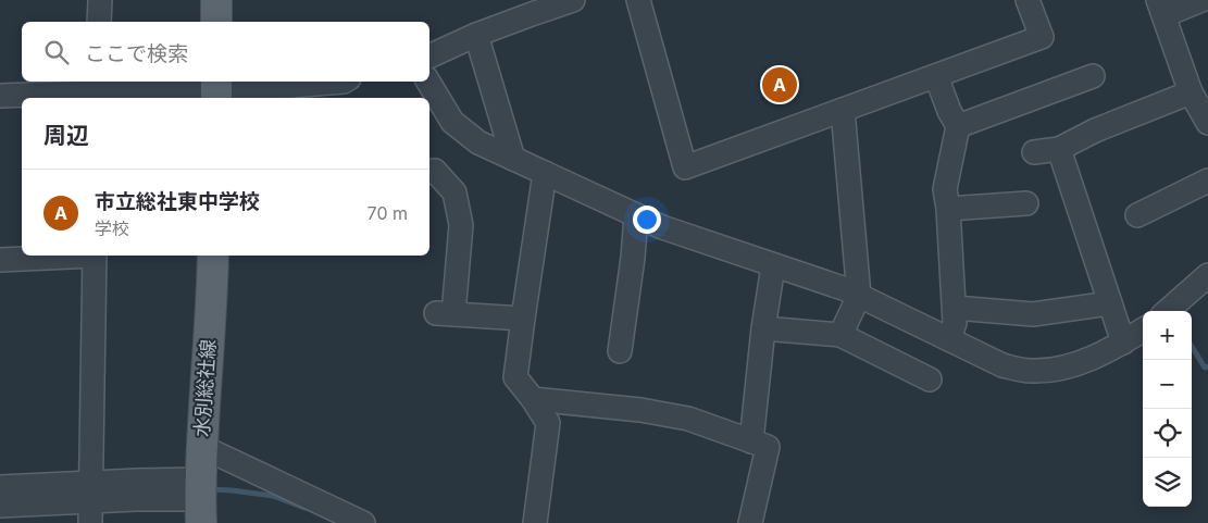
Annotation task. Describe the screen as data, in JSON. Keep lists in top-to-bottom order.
{
  "streets": {
    "main road": ["水別総社線"]
  },
  "page": {
    "search": "ここで検索",
    "pins": "A",
    "heading": "周辺",
    "list": [
      {
        "mark": "A",
        "name": "市立総社東中学校",
        "note": "学校",
        "value": "70 m"
      }
    ],
    "map_buttons": ["+", "−"]
  }
}
